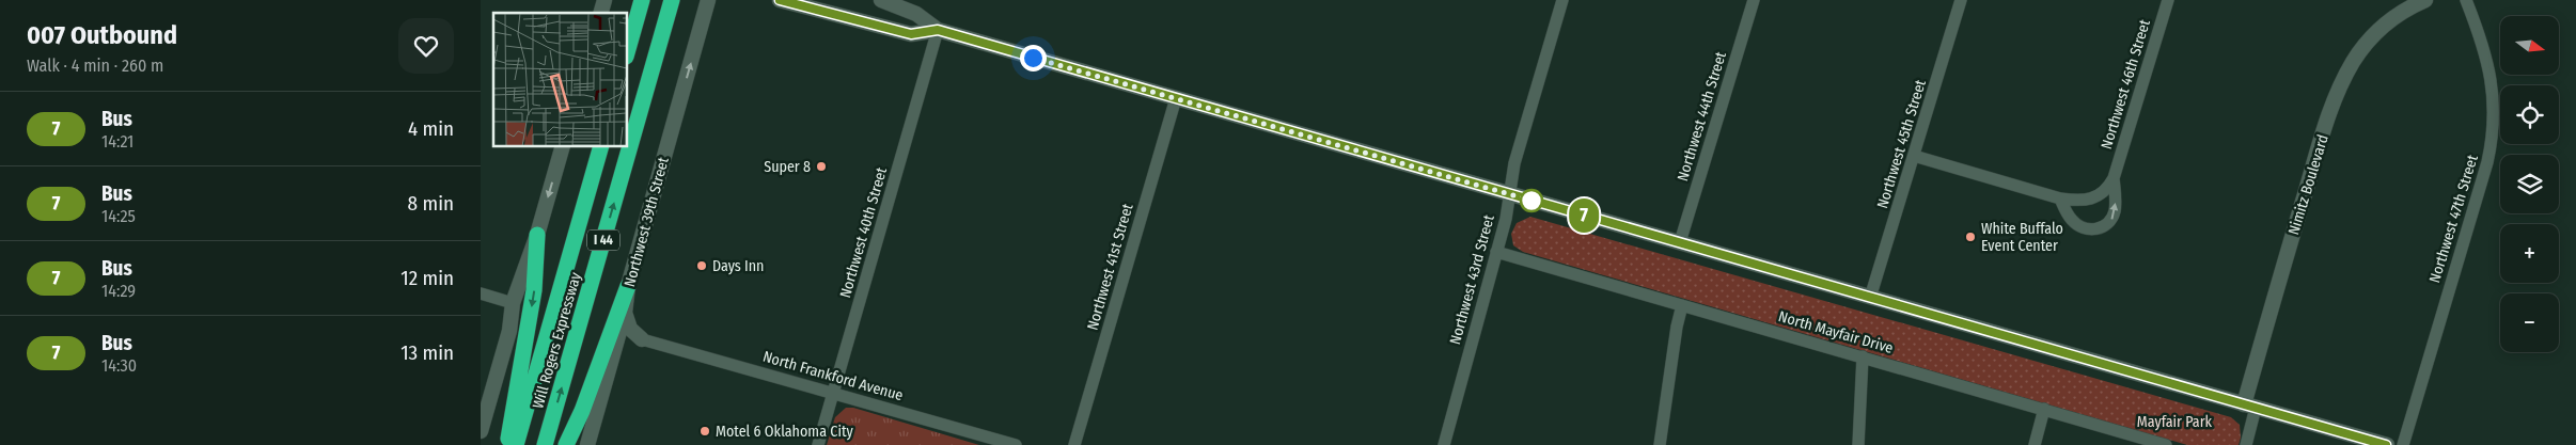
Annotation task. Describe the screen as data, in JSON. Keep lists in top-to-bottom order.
{
  "streets": {
    "highway": ["I 44", "Will Rogers Expressway"],
    "main road": ["Nimitz Boulevard", "Northwest 39th Street"],
    "street": [
      "Northwest 46th Street",
      "Northwest 44th Street",
      "Northwest 45th Street",
      "Northwest 47th Street",
      "Northwest 40th Street",
      "Northwest 41st Street",
      "Northwest 43rd Street",
      "North Mayfair Drive",
      "North Frankford Avenue"
    ]
  },
  "crossings": [
    ["Northwest 40th Street", "North Frankford Avenue"],
    ["Northwest 43rd Street", "North Mayfair Drive"]
  ],
  "parks": ["Mayfair Park"],
  "places": [
    "Super 8",
    "White Buffalo Event Center",
    "Days Inn",
    "Motel 6 Oklahoma City"
  ],
  "lines": ["bus line 7"],
  "north": "right",
  "page": {
    "heading": ["007 Outbound", "Walk · 4 min · 260 m"],
    "on_map": "7",
    "map_buttons": ["+", "−"],
    "list": [
      {
        "mark": "7",
        "name": "Bus",
        "note": "14:21",
        "value": "4 min"
      },
      {
        "mark": "7",
        "name": "Bus",
        "note": "14:25",
        "value": "8 min"
      },
      {
        "mark": "7",
        "name": "Bus",
        "note": "14:29",
        "value": "12 min"
      },
      {
        "mark": "7",
        "name": "Bus",
        "note": "14:30",
        "value": "13 min"
      }
    ]
  }
}
